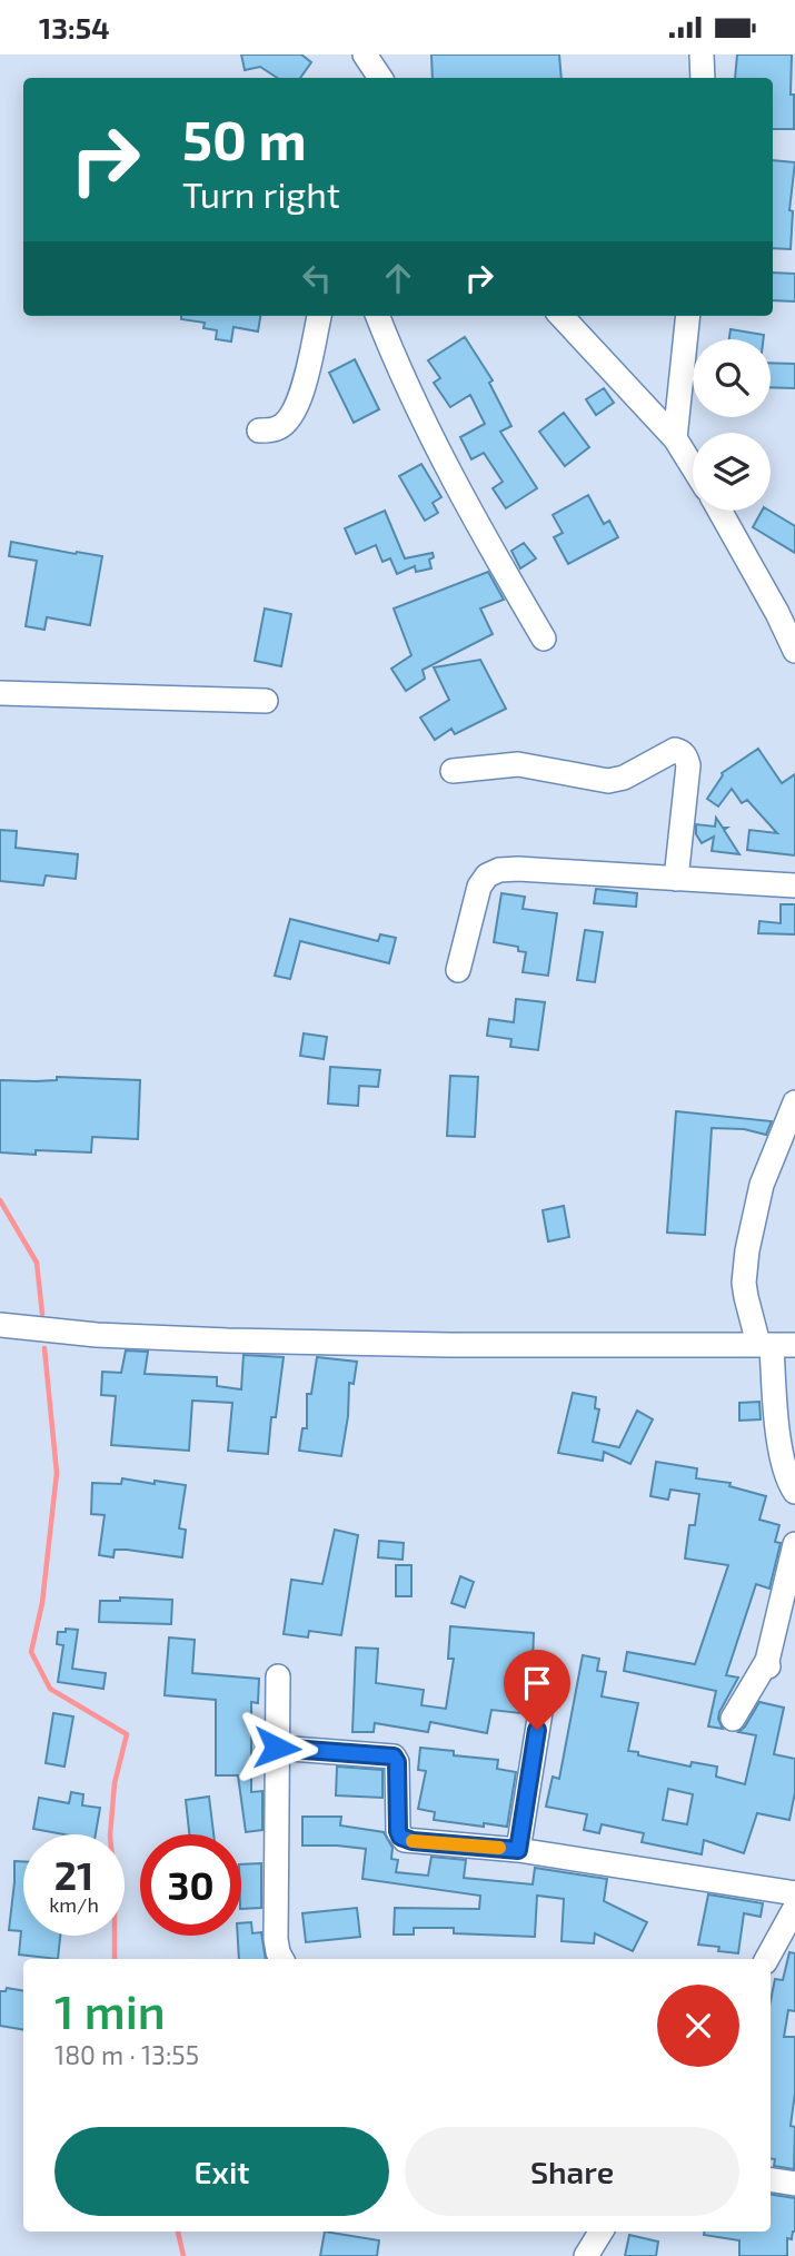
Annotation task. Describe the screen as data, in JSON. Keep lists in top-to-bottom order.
{
  "page": {
    "status": "13:54",
    "turn": ["50 m", "Turn right"],
    "speed": "21 km/h",
    "limit": "30",
    "heading": ["1 min", "180 m · 13:55"],
    "buttons": ["Exit", "Share"]
  }
}
